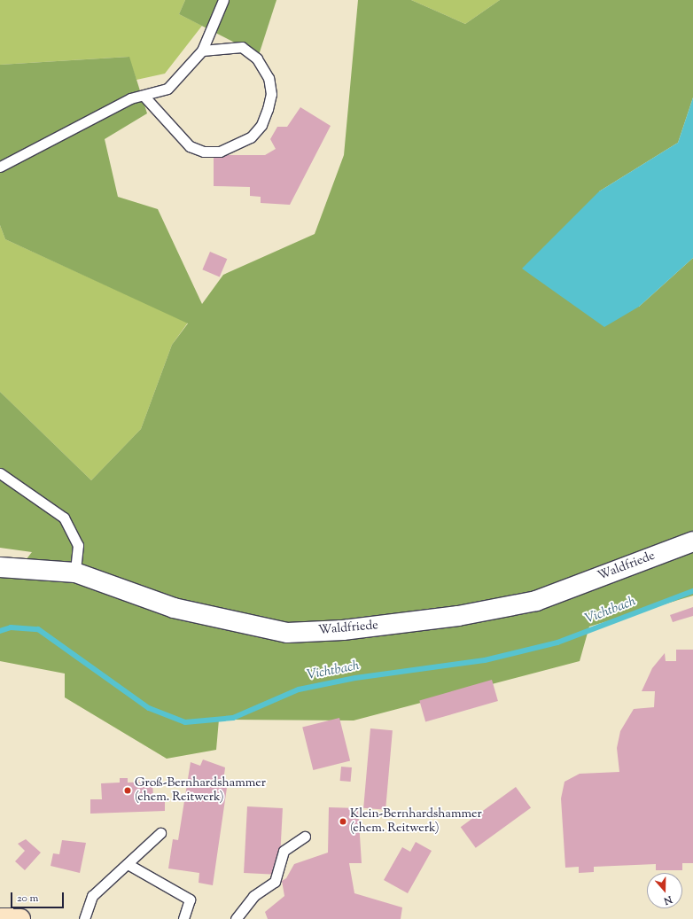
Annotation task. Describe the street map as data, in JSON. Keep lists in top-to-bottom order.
{
  "streets": {
    "street": ["Waldfriede"]
  },
  "water": ["Vichtbach"],
  "places": ["Groß-Bernhardshammer (ehem. Reitwerk)", "Klein-Bernhardshammer (ehem. Reitwerk)"],
  "scale_bar": "20 m",
  "north": "bottom"
}
